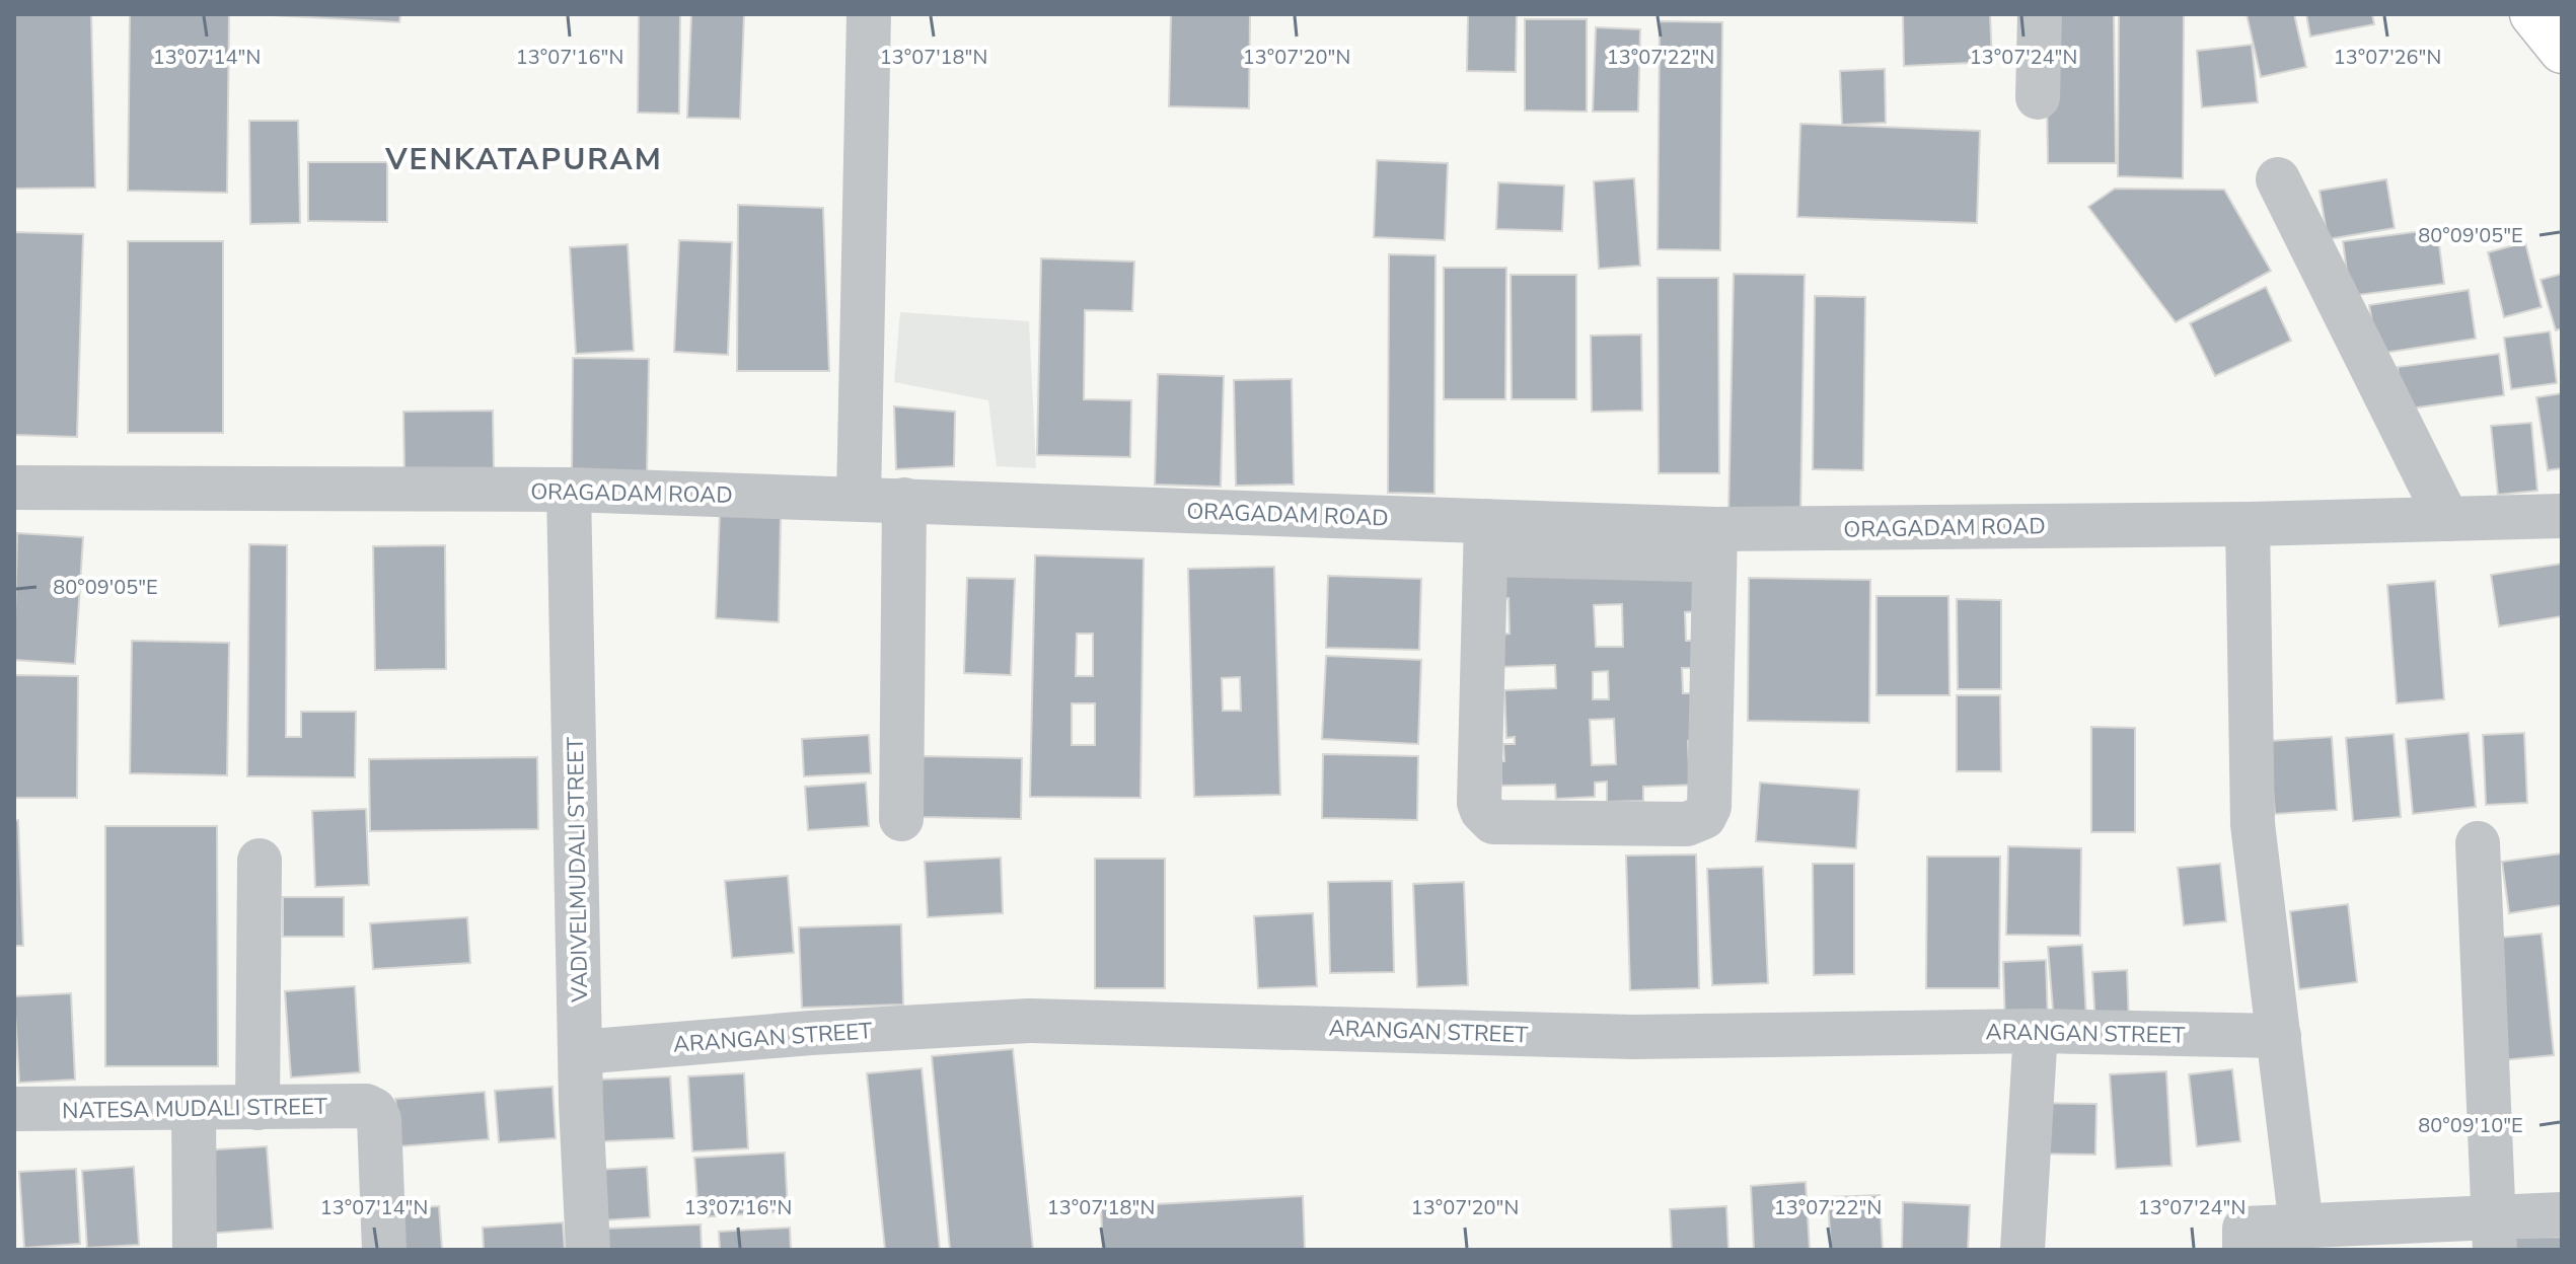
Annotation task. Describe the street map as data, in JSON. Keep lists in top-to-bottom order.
{
  "streets": {
    "street": [
      "ORAGADAM ROAD",
      "VADIVELMUDALI STREET",
      "ARANGAN STREET",
      "NATESA MUDALI STREET"
    ]
  },
  "crossings": [
    ["ORAGADAM ROAD", "VADIVELMUDALI STREET"],
    ["VADIVELMUDALI STREET", "ARANGAN STREET"]
  ],
  "districts": ["VENKATAPURAM"],
  "coordinates": [
    "13°07'14\"N",
    "13°07'16\"N",
    "13°07'18\"N",
    "13°07'20\"N",
    "13°07'22\"N",
    "13°07'24\"N",
    "13°07'26\"N",
    "80°09'05\"E",
    "80°09'10\"E"
  ]
}
